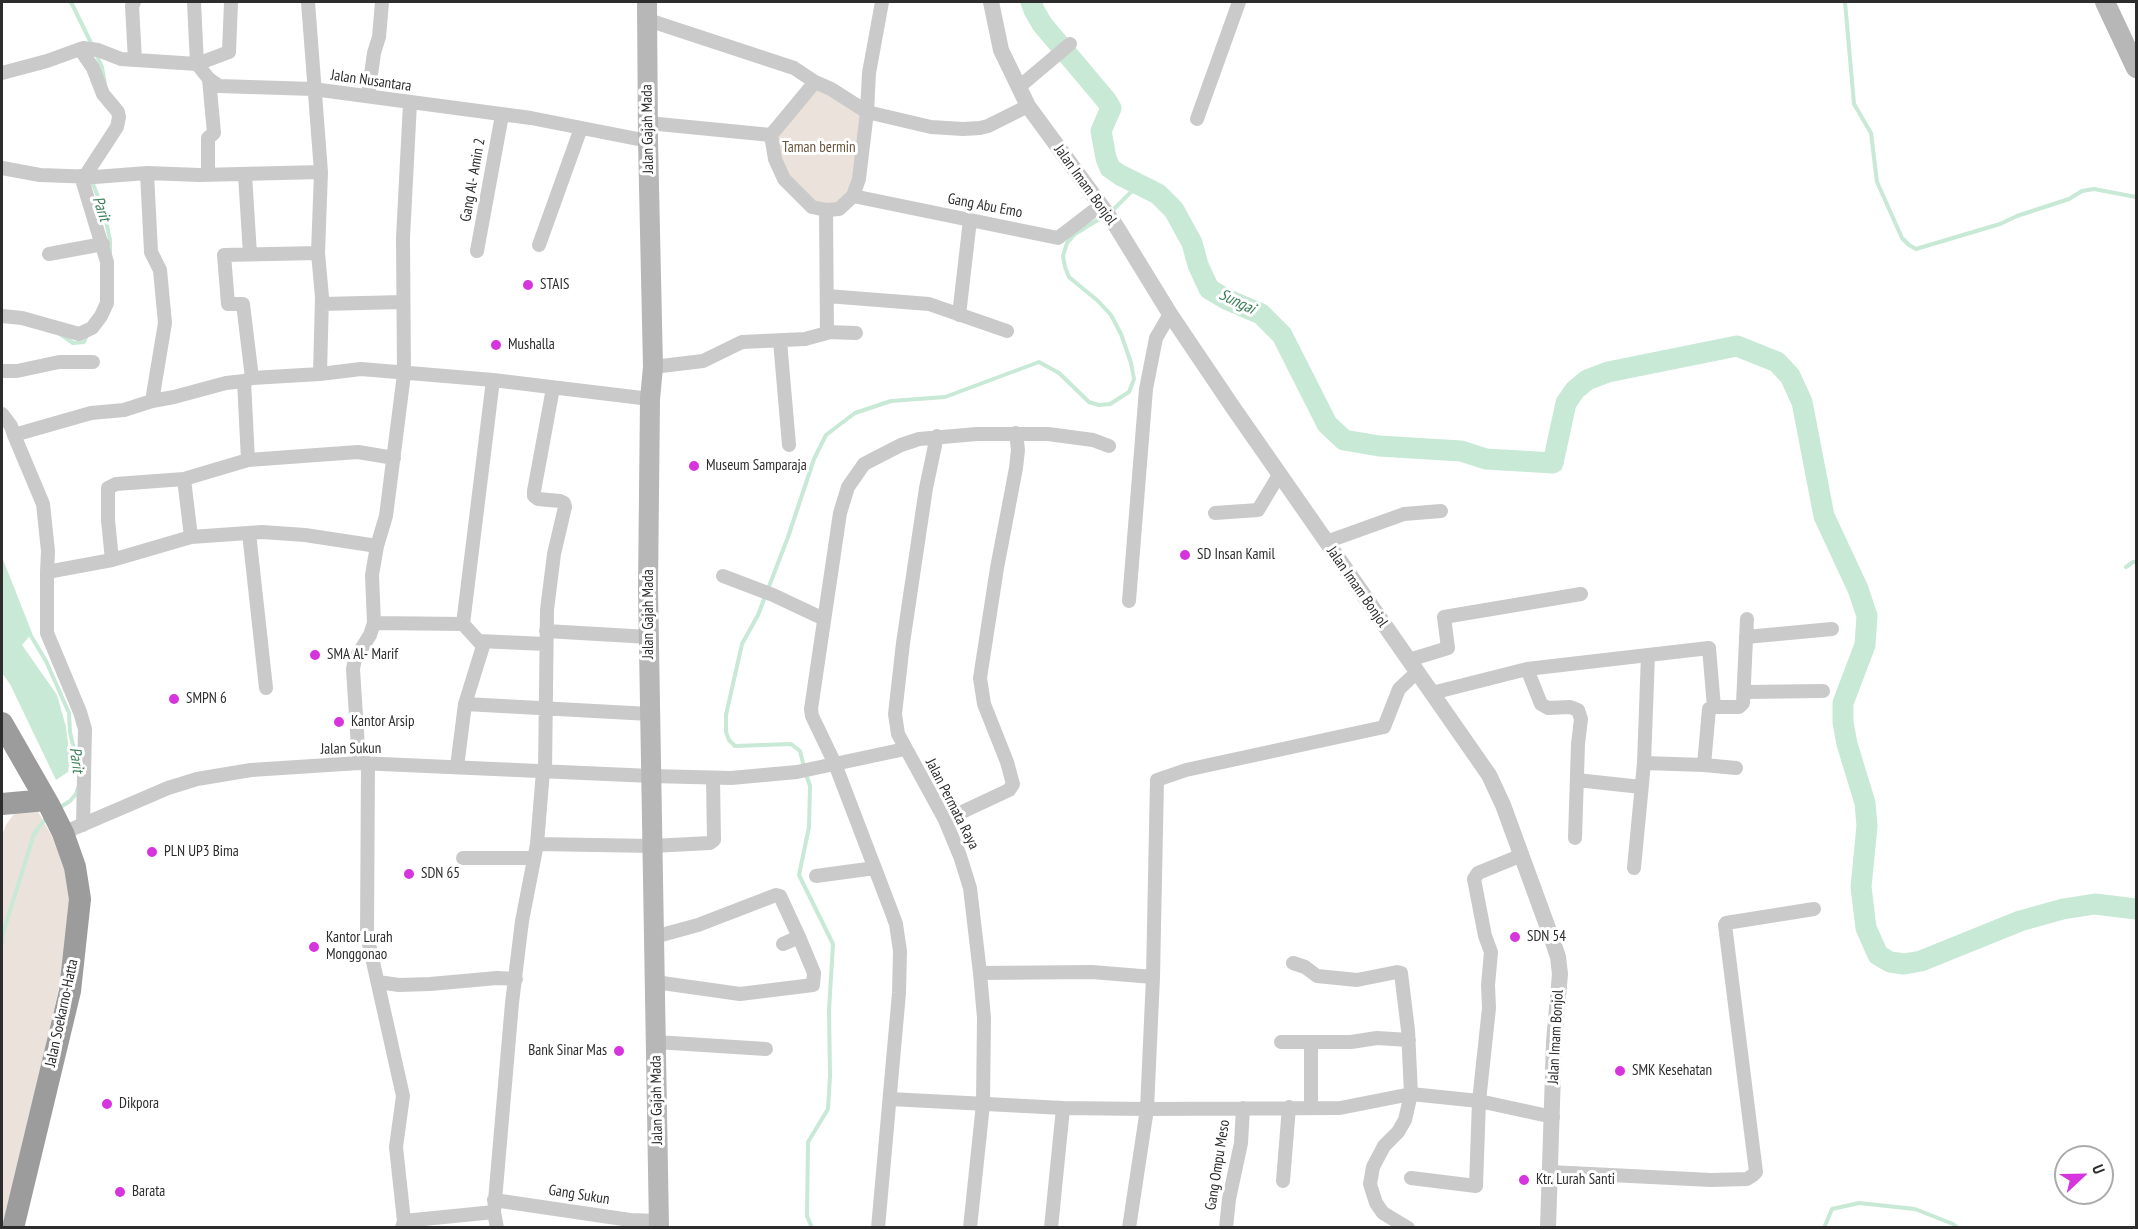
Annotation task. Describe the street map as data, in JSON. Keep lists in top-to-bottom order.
{
  "streets": {
    "highway": ["Jalan Soekarno-Hatta"],
    "main road": ["Jalan Gajah Mada"],
    "street": [
      "Jalan Nusantara",
      "Gang Al- Amin 2",
      "Jalan Imam Bonjol",
      "Gang Abu Emo",
      "Jalan Sukun",
      "Jalan Permata Raya",
      "Gang Ompu Meso",
      "Gang Sukun"
    ]
  },
  "crossings": [
    ["Jalan Nusantara", "Jalan Gajah Mada"],
    ["Jalan Nusantara", "Gang Al- Amin 2"],
    ["Jalan Nusantara", "Gang Abu Emo"],
    ["Jalan Gajah Mada", "Jalan Sukun"],
    ["Jalan Gajah Mada", "Gang Sukun"],
    ["Jalan Imam Bonjol", "Gang Abu Emo"],
    ["Jalan Sukun", "Jalan Permata Raya"],
    ["Jalan Sukun", "Jalan Soekarno-Hatta"]
  ],
  "water": ["Parit", "Sungai"],
  "parks": ["Taman bermin"],
  "places": [
    "STAIS",
    "Mushalla",
    "Museum Samparaja",
    "SD Insan Kamil",
    "SMA Al- Marif",
    "SMPN 6",
    "Kantor Arsip",
    "PLN UP3 Bima",
    "SDN 65",
    "SDN 54",
    "Kantor Lurah Monggonao",
    "Bank Sinar Mas",
    "SMK Kesehatan",
    "Dikpora",
    "Ktr. Lurah Santi",
    "Barata"
  ],
  "north": "right"
}
